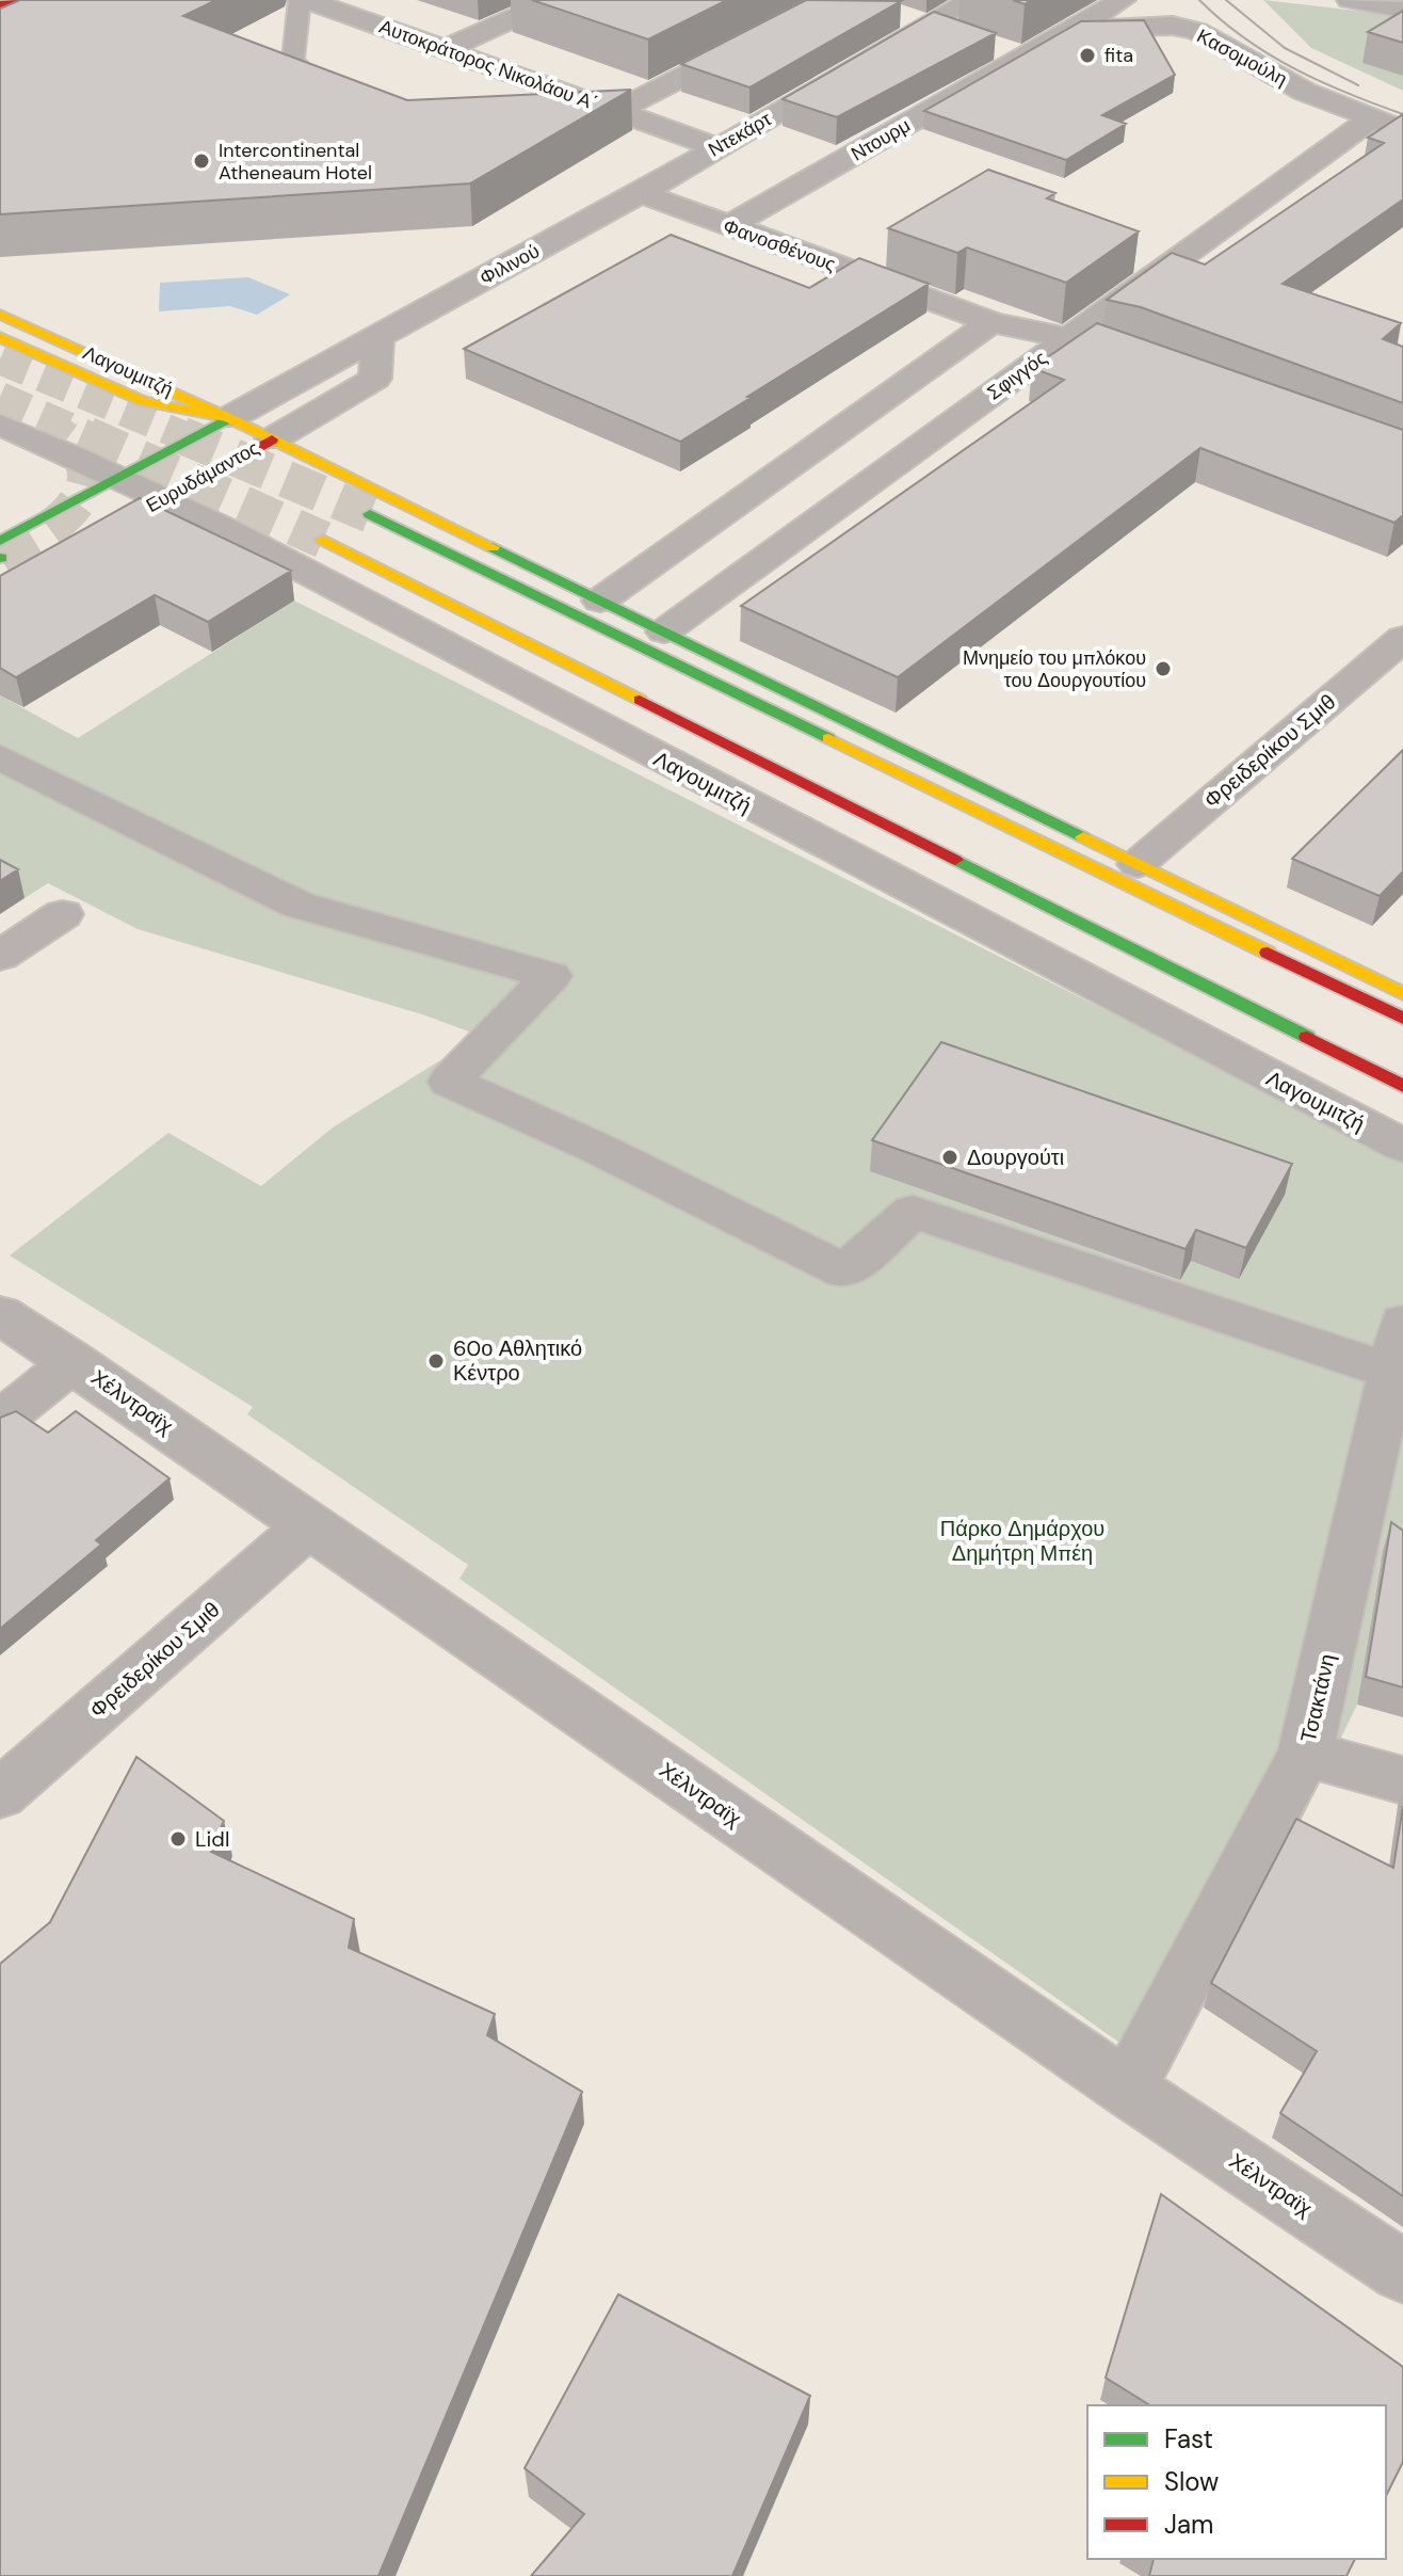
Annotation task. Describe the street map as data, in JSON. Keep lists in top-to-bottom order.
{
  "streets": {
    "main road": ["Λαγουμιτζή", "Ευρυδάμαντος"],
    "street": [
      "Κασομούλη",
      "Αυτοκράτορος Νικολάου Α΄",
      "Ντεκάρτ",
      "Ντουρμ",
      "Φανοσθένους",
      "Φιλινού",
      "Σφιγγός",
      "Φρειδερίκου Σμιθ",
      "Χέλντραϊχ",
      "Τσακτάνη"
    ]
  },
  "crossings": [
    ["Κασομούλη", "Ντουρμ"],
    ["Κασομούλη", "Σφιγγός"],
    ["Αυτοκράτορος Νικολάου Α΄", "Ντεκάρτ"],
    ["Ντεκάρτ", "Φανοσθένους"],
    ["Ντεκάρτ", "Φιλινού"],
    ["Ντουρμ", "Φανοσθένους"],
    ["Φανοσθένους", "Φιλινού"],
    ["Φανοσθένους", "Σφιγγός"],
    ["Φιλινού", "Λαγουμιτζή"],
    ["Φιλινού", "Ευρυδάμαντος"],
    ["Λαγουμιτζή", "Σφιγγός"],
    ["Λαγουμιτζή", "Ευρυδάμαντος"],
    ["Λαγουμιτζή", "Φρειδερίκου Σμιθ"],
    ["Φρειδερίκου Σμιθ", "Χέλντραϊχ"],
    ["Χέλντραϊχ", "Τσακτάνη"]
  ],
  "parks": ["Πάρκο Δημάρχου Δημήτρη Μπέη"],
  "places": [
    "fita",
    "Intercontinental Atheneaum Hotel",
    "Μνημείο του μπλόκου του Δουργουτίου",
    "Δουργούτι",
    "60ο Αθλητικό Κέντρο",
    "Lidl"
  ],
  "legend": ["Fast", "Slow", "Jam"]
}
